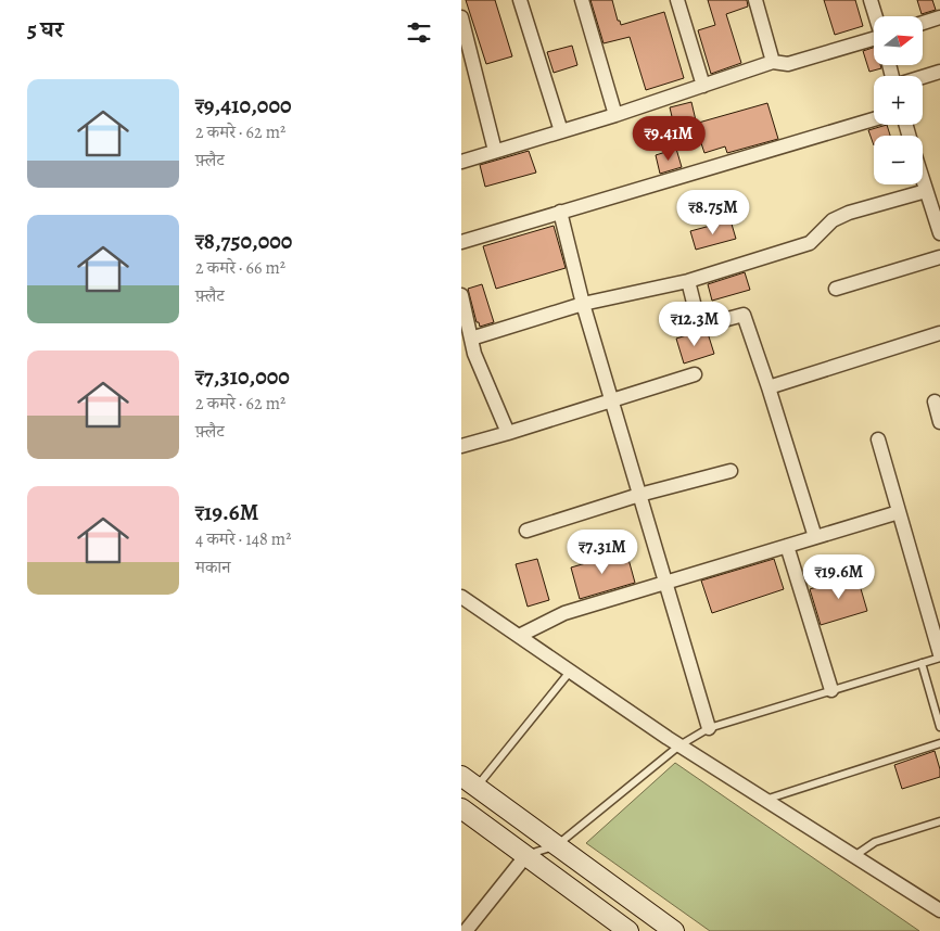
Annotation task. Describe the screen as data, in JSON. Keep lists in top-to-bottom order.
{
  "north": "right",
  "page": {
    "heading": "5 घर",
    "map_buttons": ["+", "−"],
    "list": [
      {
        "name": "₹9,410,000",
        "note": "2 कमरे · 62 m² · फ़्लैट"
      },
      {
        "name": "₹8,750,000",
        "note": "2 कमरे · 66 m² · फ़्लैट"
      },
      {
        "name": "₹7,310,000",
        "note": "2 कमरे · 62 m² · फ़्लैट"
      },
      {
        "name": "₹19.6M",
        "note": "4 कमरे · 148 m² · मकान"
      }
    ],
    "price": [
      "₹9.41M",
      "₹8.75M",
      "₹12.3M",
      "₹7.31M",
      "₹19.6M"
    ]
  }
}
